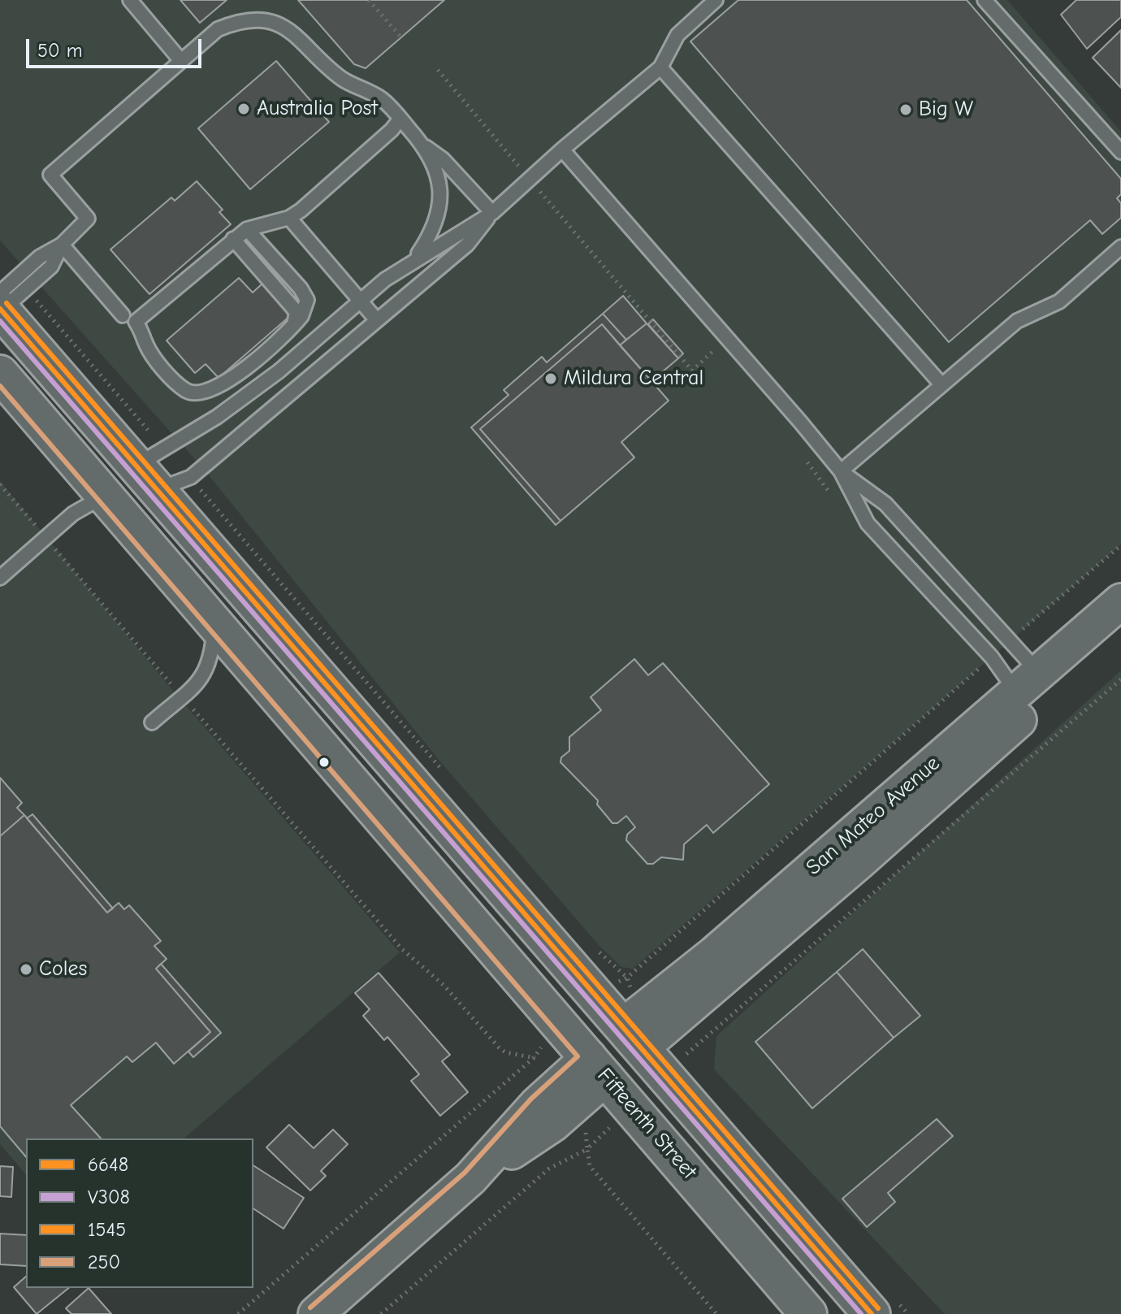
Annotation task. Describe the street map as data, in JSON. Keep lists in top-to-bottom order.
{
  "streets": {
    "highway": ["Fifteenth Street"],
    "street": ["San Mateo Avenue"]
  },
  "places": [
    "Australia Post",
    "Big W",
    "Mildura Central",
    "Coles"
  ],
  "lines": [
    "transit line 1545",
    "transit line 6648",
    "transit line V308",
    "transit line 250"
  ],
  "legend": [
    "6648",
    "V308",
    "1545",
    "250"
  ],
  "scale_bar": "50 m"
}
